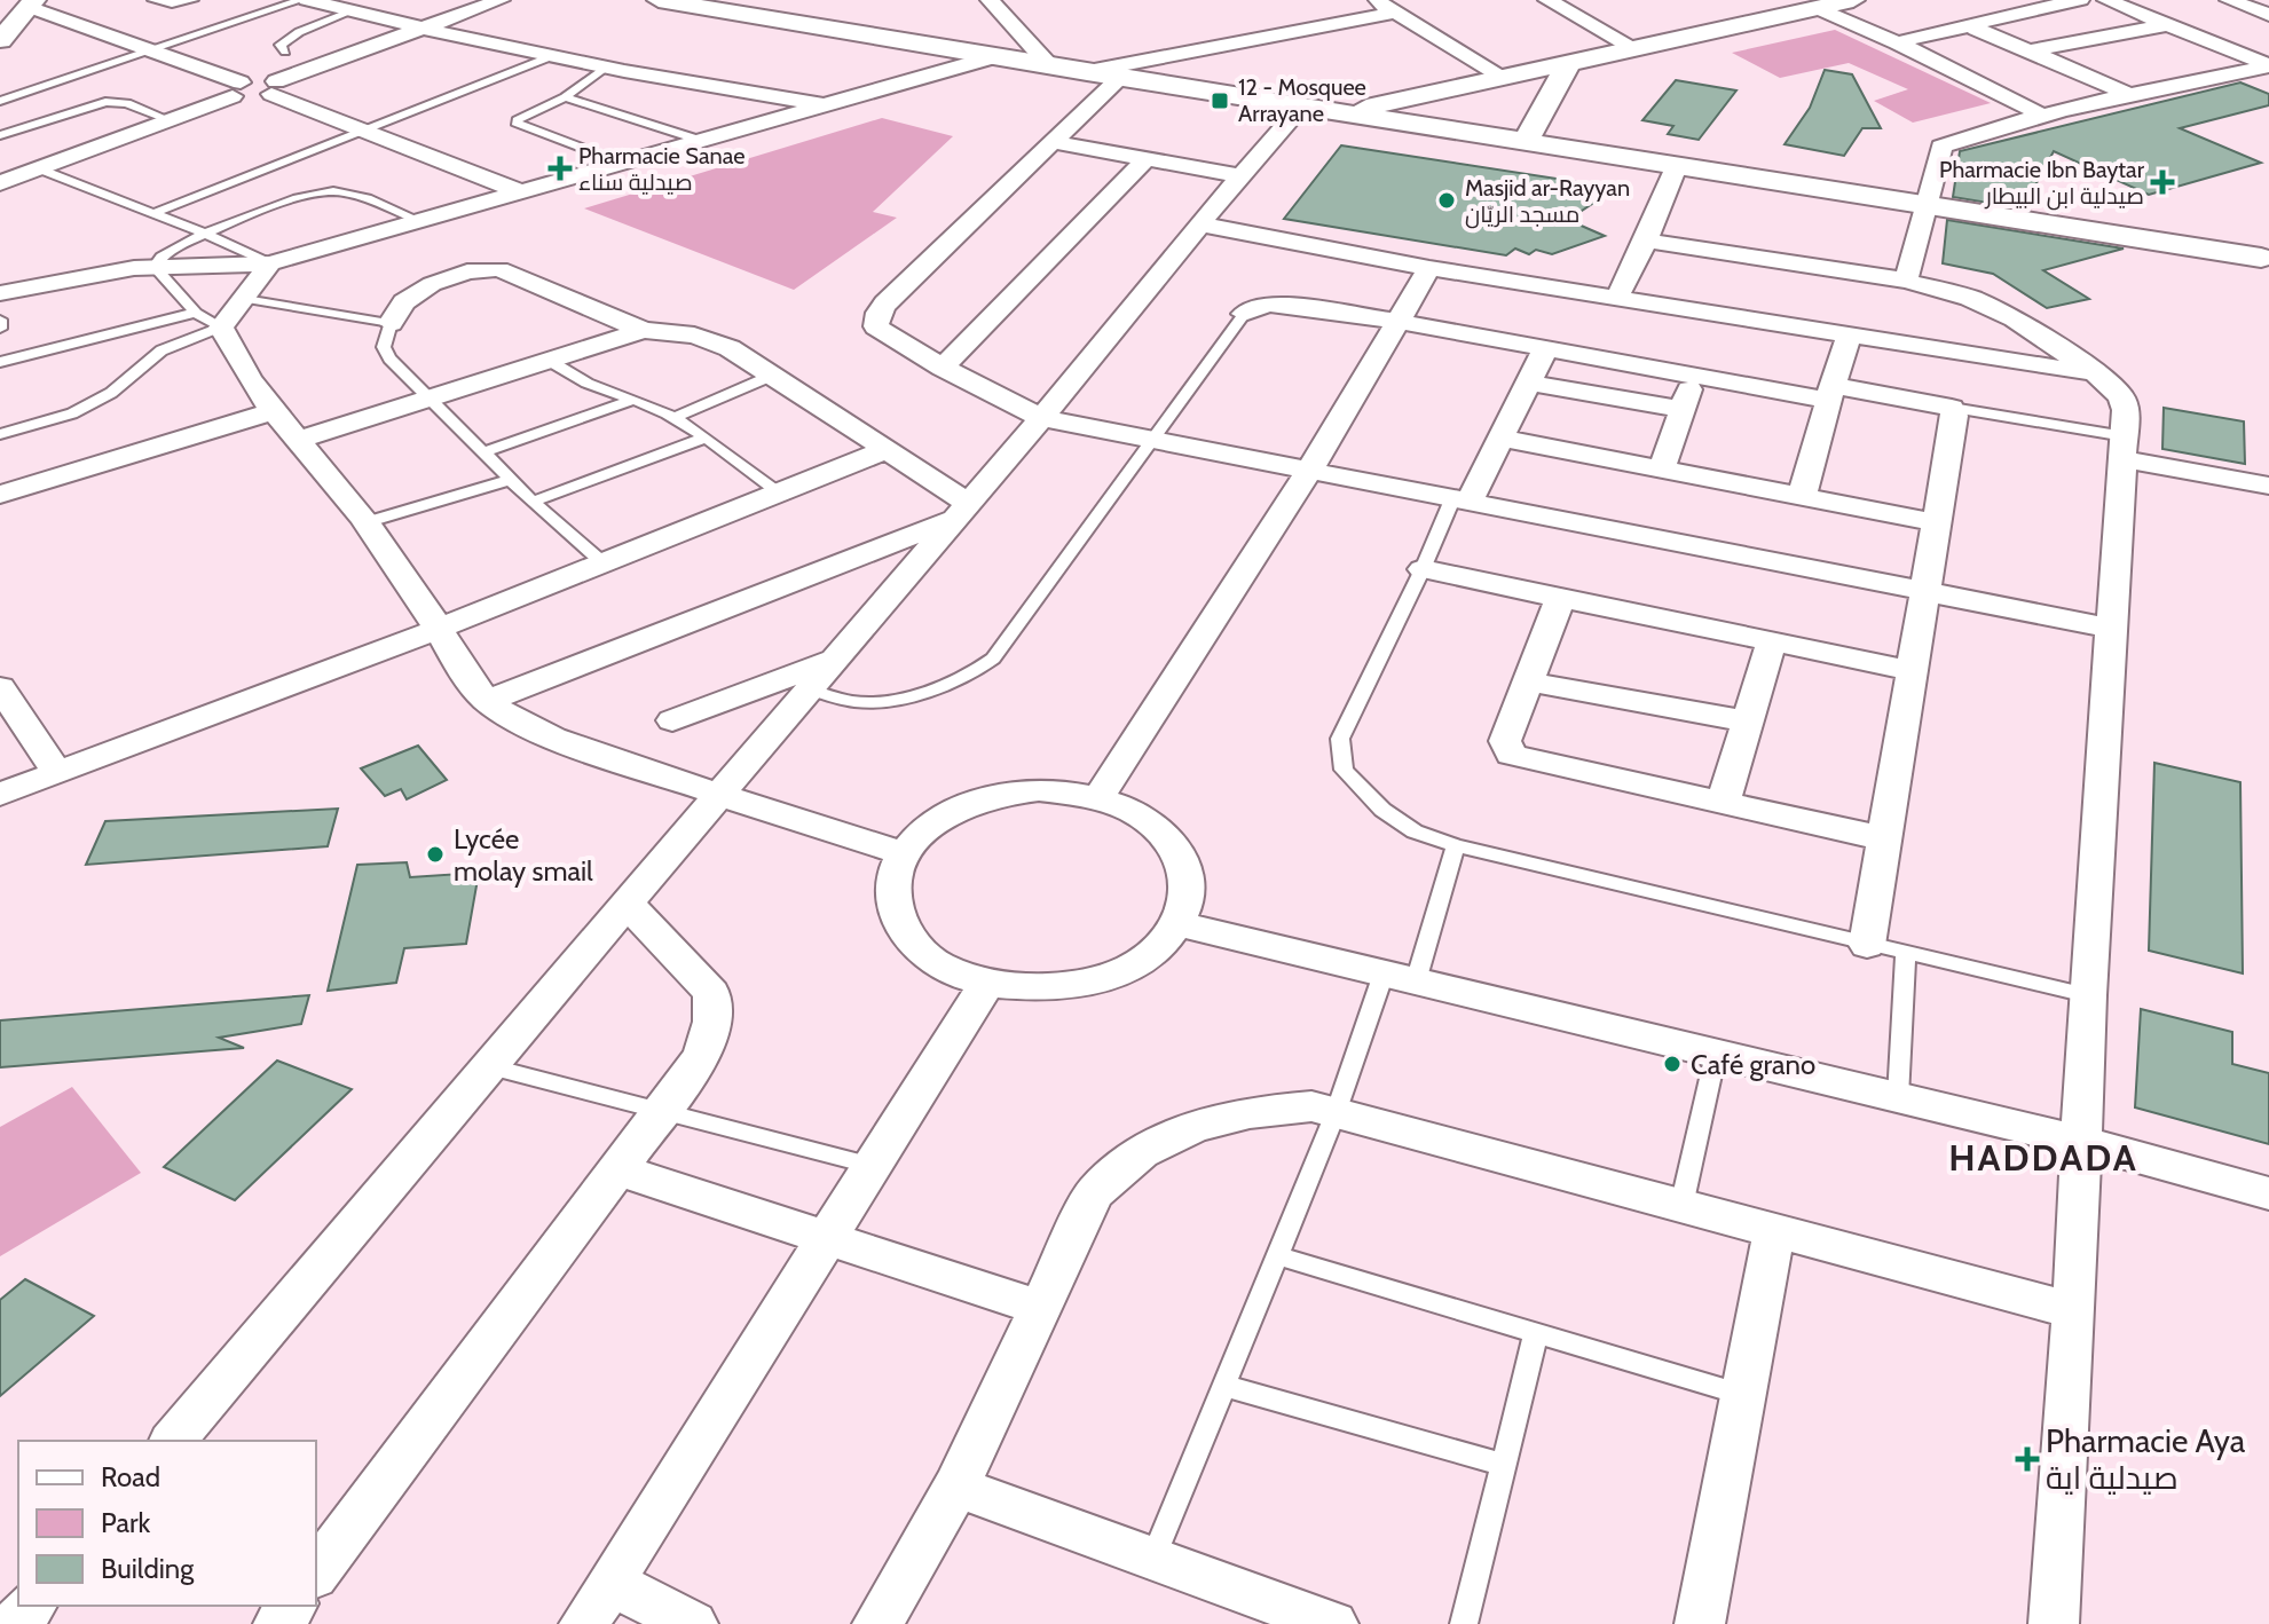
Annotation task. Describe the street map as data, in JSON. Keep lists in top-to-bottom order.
{
  "districts": ["HADDADA"],
  "places": {
    "transit": ["12 - Mosquee Arrayane"],
    "health": ["Pharmacie Sanae صيدلية سناء", "Pharmacie Ibn Baytar صيدلية ابن البيطار", "Pharmacie Aya صيدلية اية"],
    "other": ["Masjid ar-Rayyan مسجد الريّان", "Lycée molay smail", "Café grano"]
  },
  "legend": ["Road", "Park", "Building"]
}
